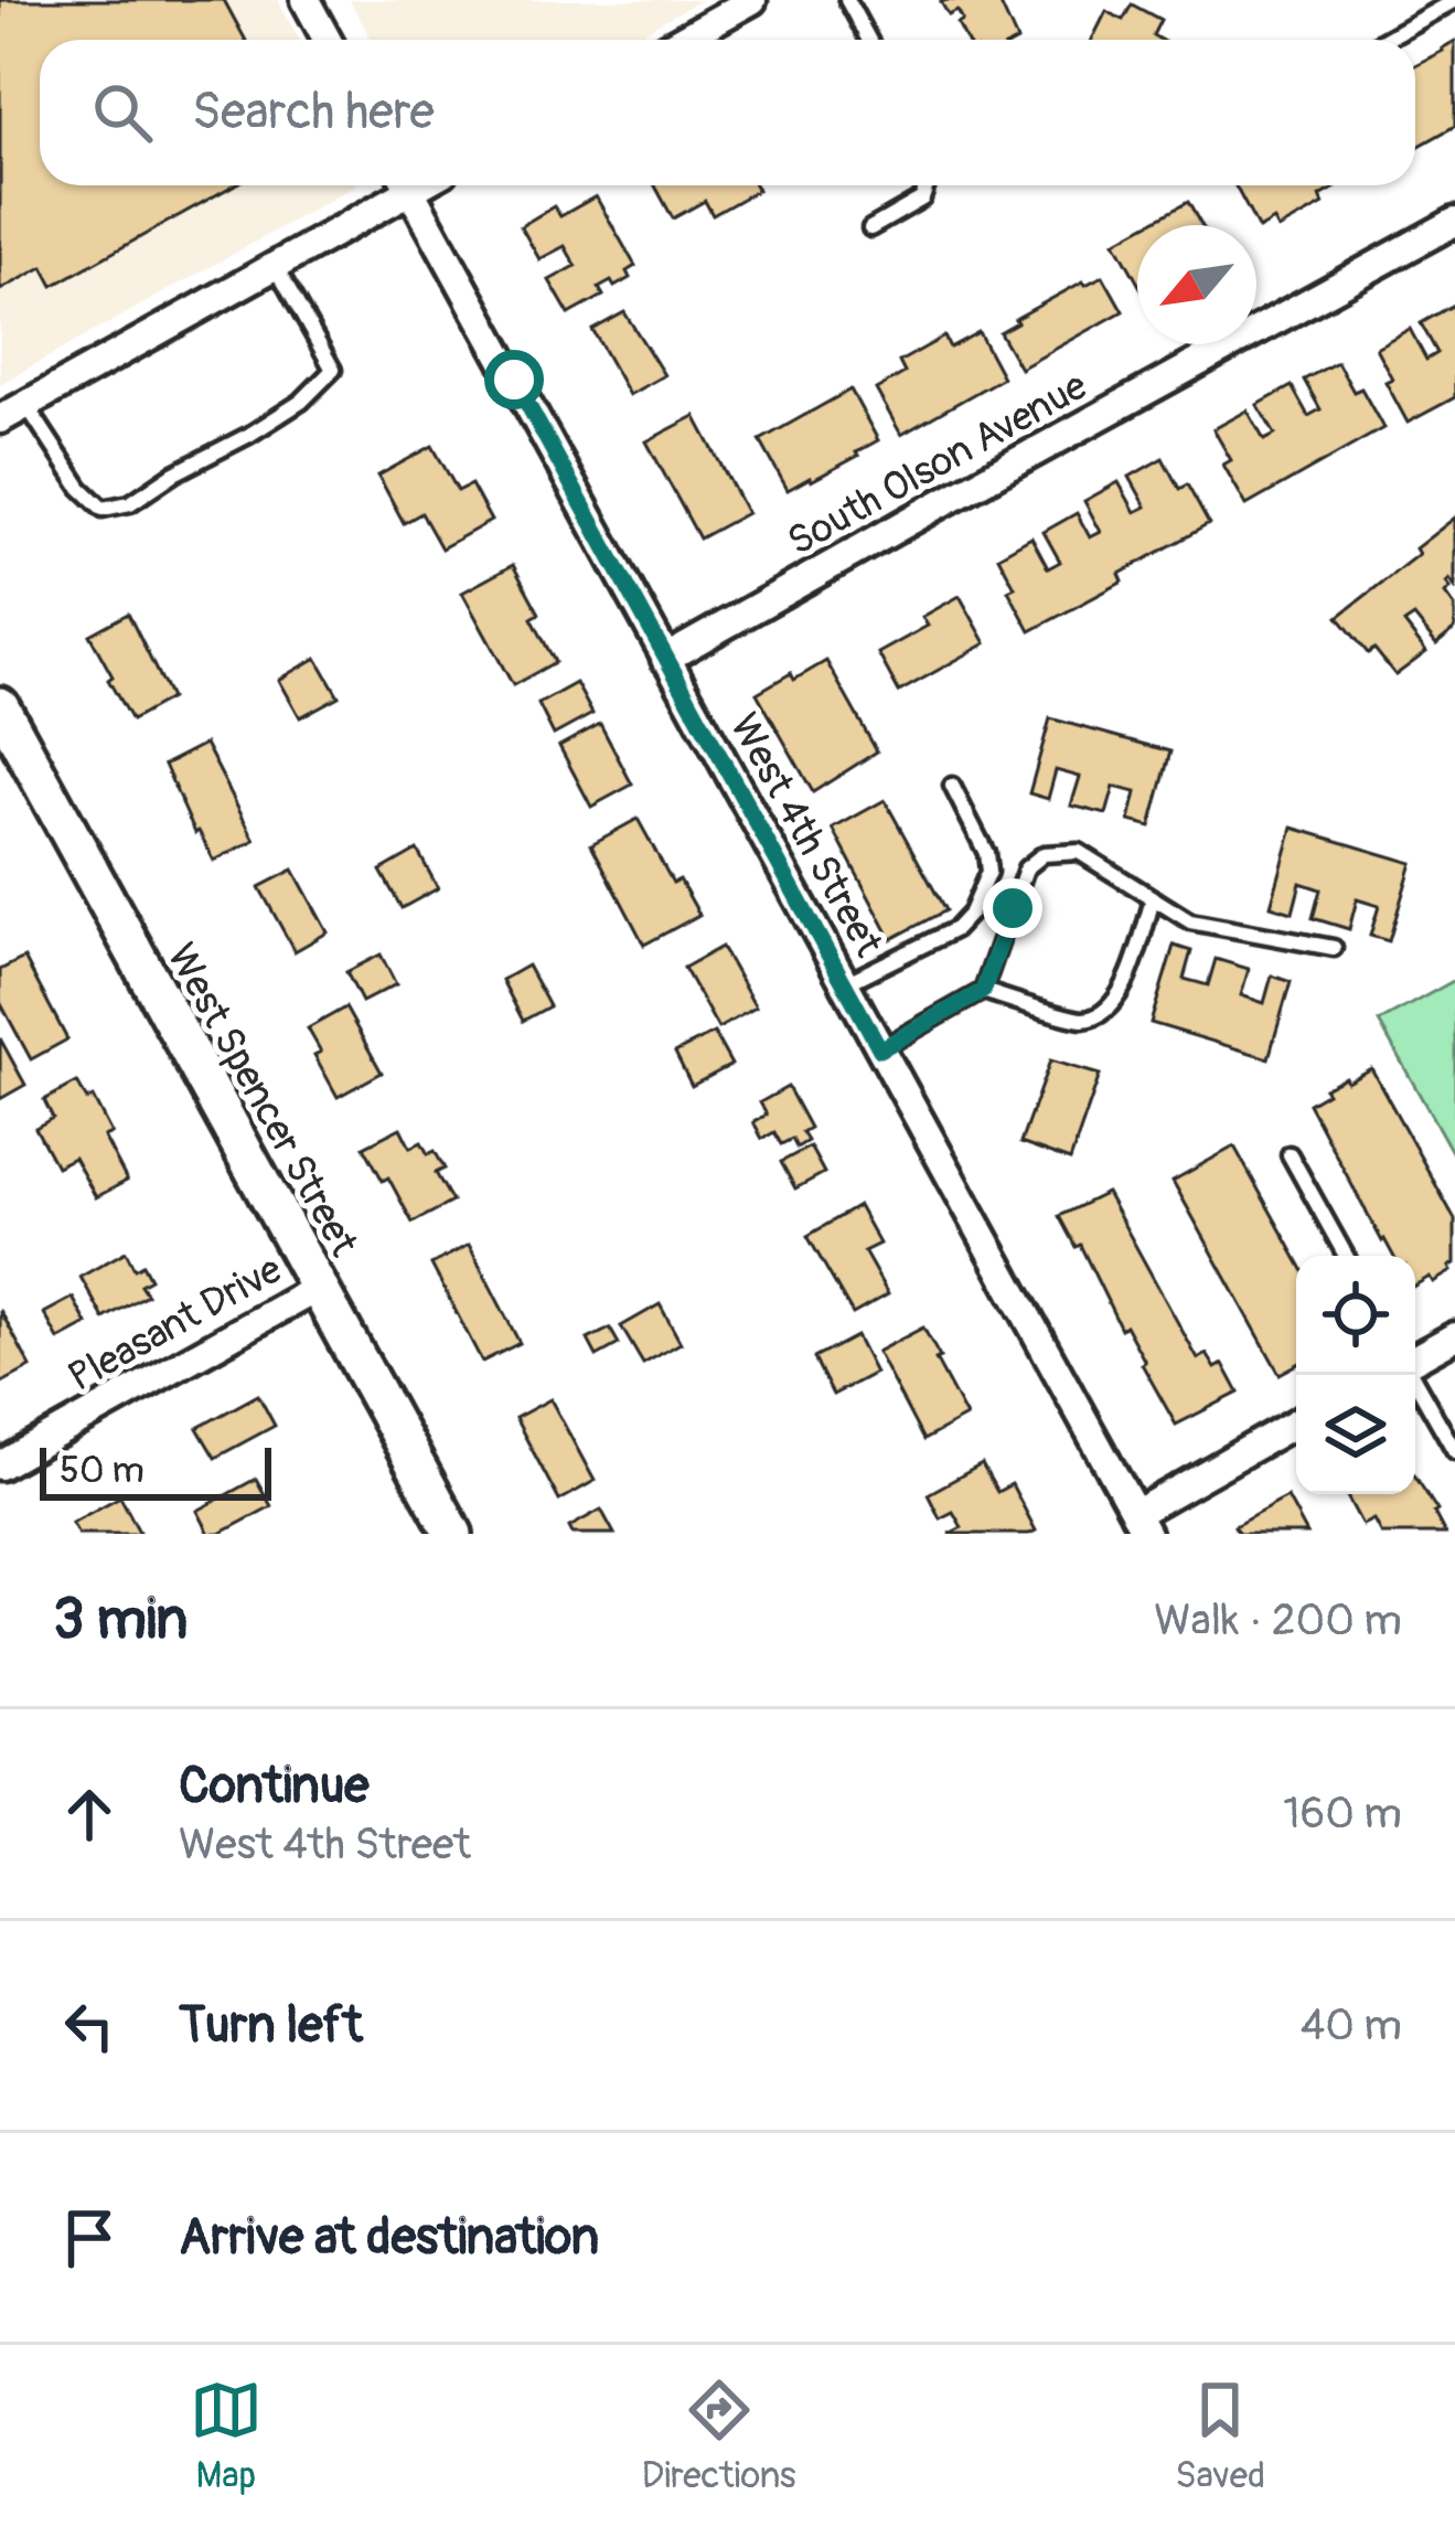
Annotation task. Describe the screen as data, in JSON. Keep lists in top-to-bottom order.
{
  "streets": {
    "street": [
      "South Olson Avenue",
      "West 4th Street",
      "West Spencer Street",
      "Pleasant Drive"
    ]
  },
  "crossings": [
    ["South Olson Avenue", "West 4th Street"],
    ["West Spencer Street", "Pleasant Drive"]
  ],
  "scale_bar": "50 m",
  "north": "bottom left",
  "page": {
    "search": "Search here",
    "scale": "50 m",
    "heading": ["3 min", "Walk · 200 m"],
    "list": [
      ["Continue", "West 4th Street", "160 m"],
      ["Turn left", "40 m"],
      "Arrive at destination"
    ],
    "nav": ["Map", "Directions", "Saved"]
  }
}
